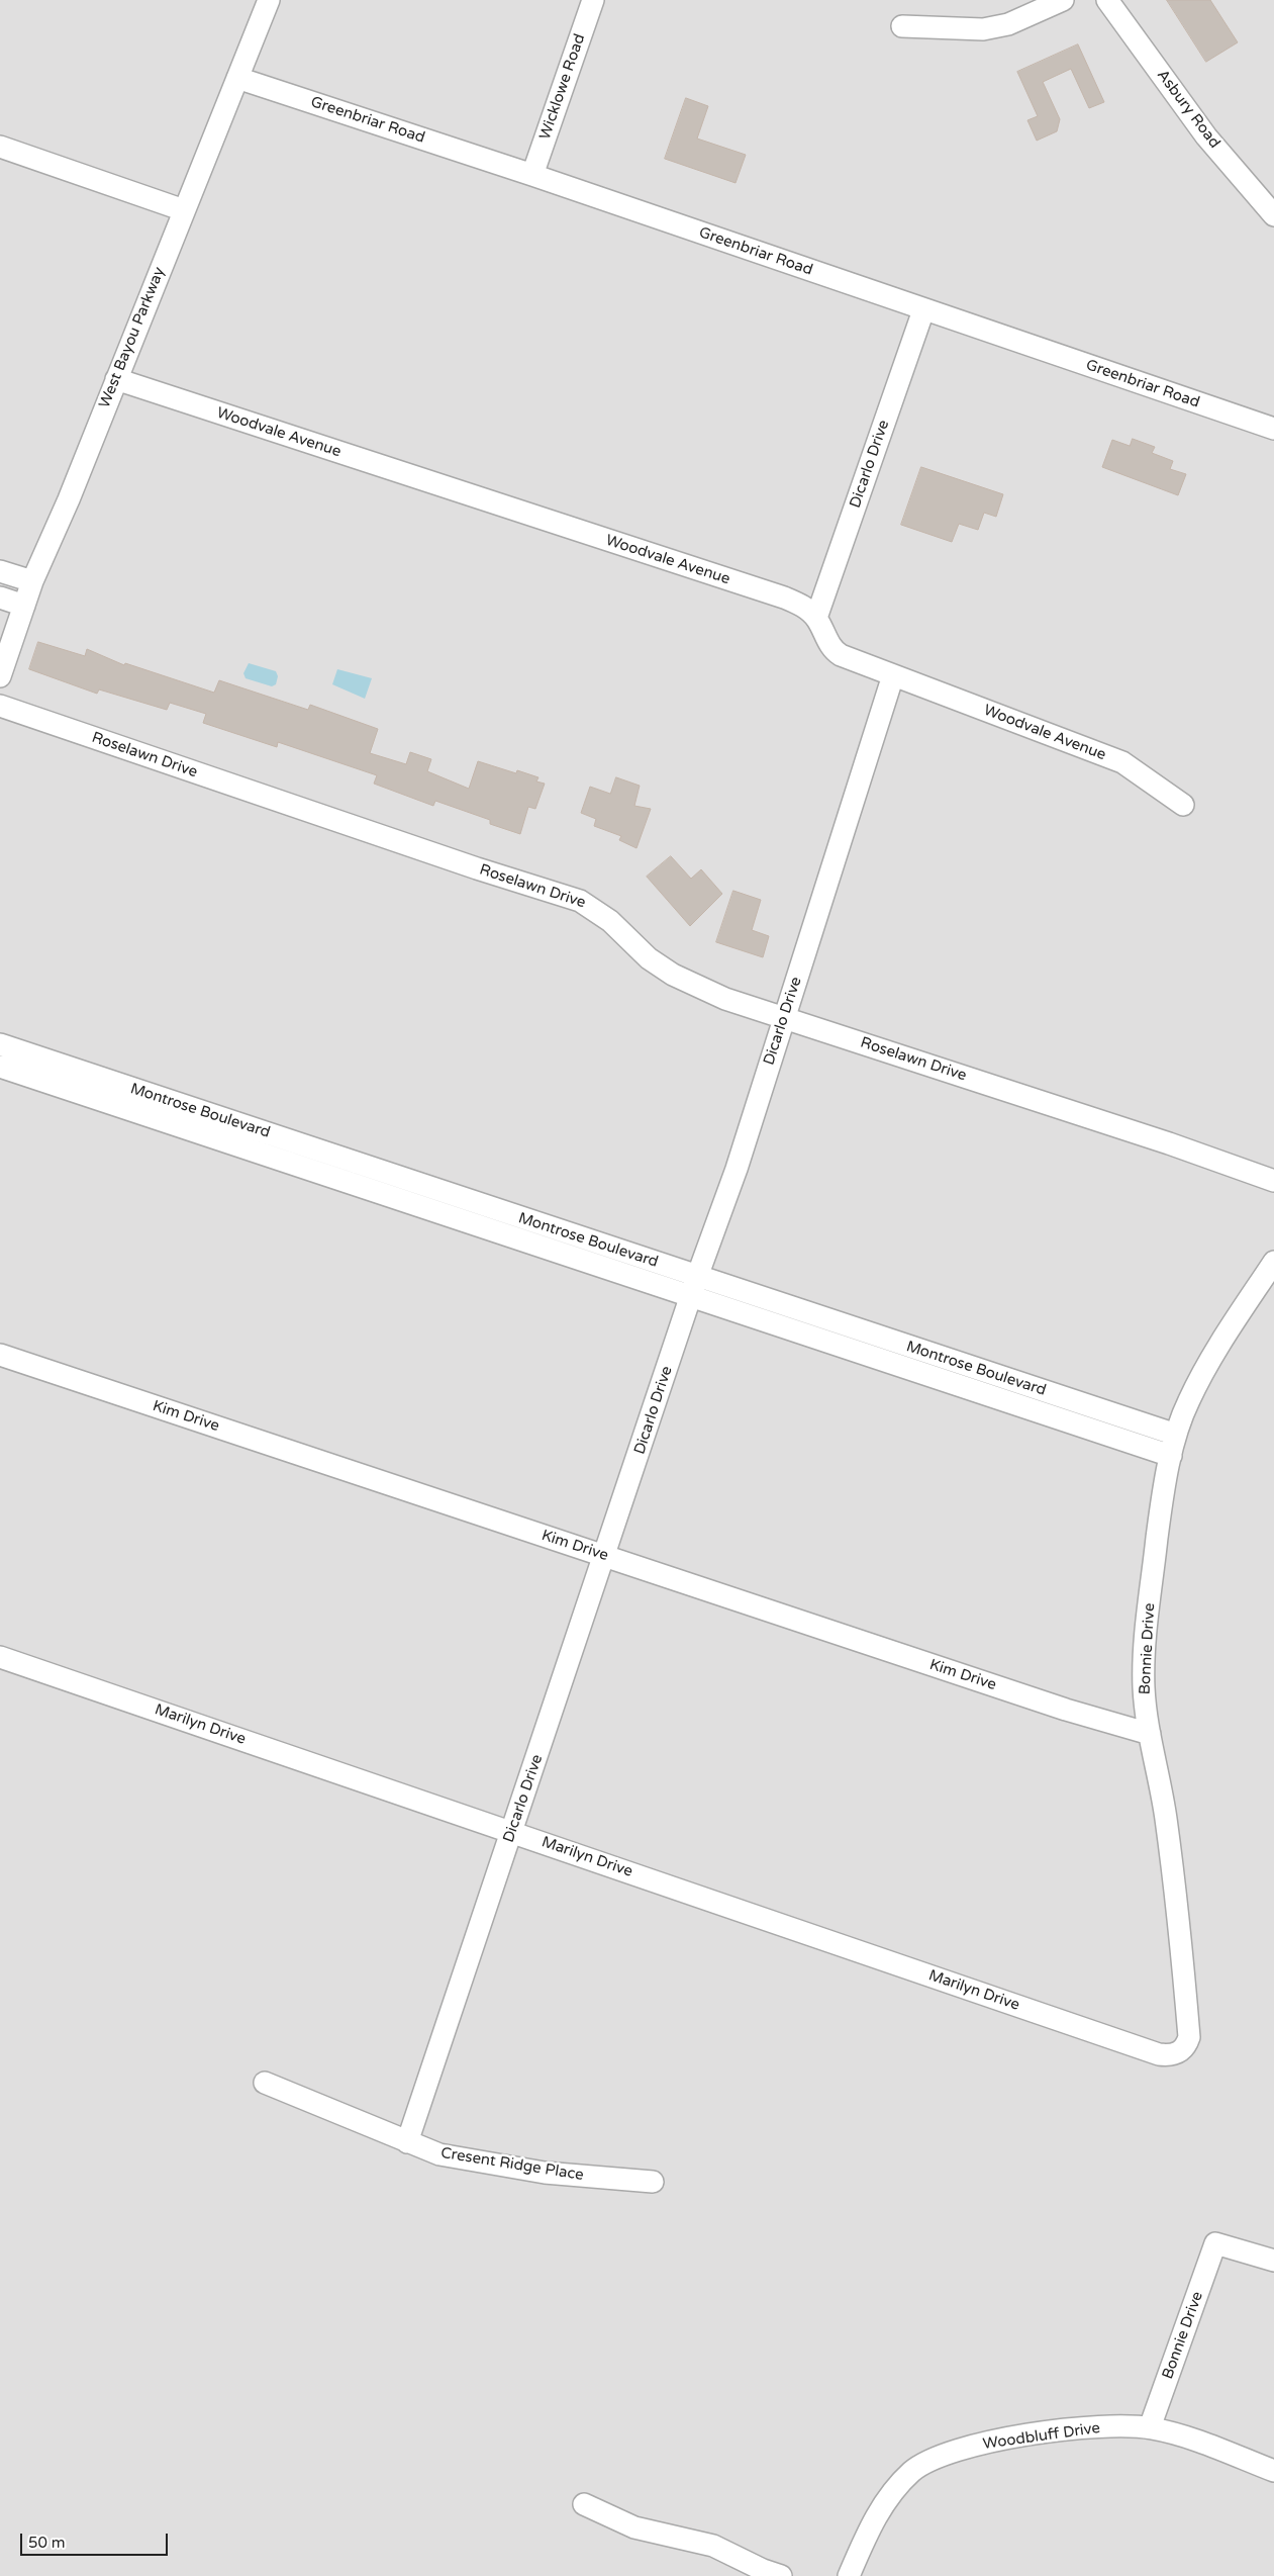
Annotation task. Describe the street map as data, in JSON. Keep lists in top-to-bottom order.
{
  "streets": {
    "street": [
      "Wicklowe Road",
      "Asbury Road",
      "Greenbriar Road",
      "West Bayou Parkway",
      "Woodvale Avenue",
      "Dicarlo Drive",
      "Roselawn Drive",
      "Montrose Boulevard",
      "Kim Drive",
      "Bonnie Drive",
      "Marilyn Drive",
      "Cresent Ridge Place",
      "Woodbluff Drive"
    ]
  },
  "crossings": [
    ["Wicklowe Road", "Greenbriar Road"],
    ["Greenbriar Road", "West Bayou Parkway"],
    ["Greenbriar Road", "Dicarlo Drive"],
    ["West Bayou Parkway", "Woodvale Avenue"],
    ["Woodvale Avenue", "Dicarlo Drive"],
    ["Dicarlo Drive", "Roselawn Drive"],
    ["Dicarlo Drive", "Montrose Boulevard"],
    ["Dicarlo Drive", "Kim Drive"],
    ["Dicarlo Drive", "Marilyn Drive"],
    ["Dicarlo Drive", "Cresent Ridge Place"],
    ["Montrose Boulevard", "Bonnie Drive"],
    ["Kim Drive", "Bonnie Drive"],
    ["Bonnie Drive", "Marilyn Drive"],
    ["Bonnie Drive", "Woodbluff Drive"]
  ],
  "scale_bar": "50 m"
}
